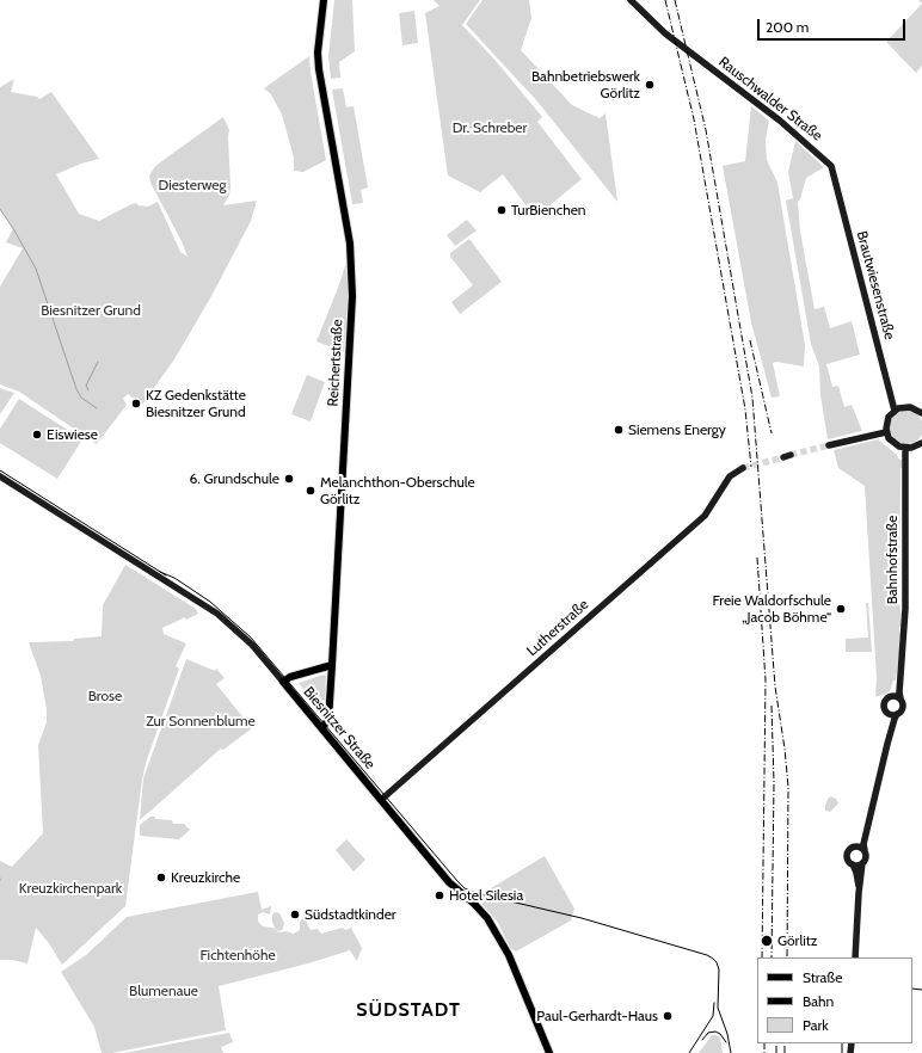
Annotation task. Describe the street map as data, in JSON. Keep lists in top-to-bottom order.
{
  "streets": {
    "main road": [
      "Rauschwalder Straße",
      "Brautwiesenstraße",
      "Reichertstraße",
      "Bahnhofstraße",
      "Lutherstraße",
      "Biesnitzer Straße"
    ]
  },
  "crossings": [
    ["Rauschwalder Straße", "Brautwiesenstraße"],
    ["Reichertstraße", "Biesnitzer Straße"],
    ["Lutherstraße", "Biesnitzer Straße"]
  ],
  "districts": ["SÜDSTADT"],
  "parks": [
    "Dr. Schreber",
    "Diesterweg",
    "Biesnitzer Grund",
    "Brose",
    "Zur Sonnenblume",
    "Kreuzkirchenpark",
    "Fichtenhöhe",
    "Blumenaue"
  ],
  "places": [
    "Bahnbetriebswerk Görlitz",
    "TurBienchen",
    "KZ Gedenkstätte Biesnitzer Grund",
    "Siemens Energy",
    "Eiswiese",
    "6. Grundschule",
    "Melanchthon-Oberschule Görlitz",
    "Freie Waldorfschule „Jacob Böhme“",
    "Kreuzkirche",
    "Hotel Silesia",
    "Südstadtkinder",
    "Görlitz",
    "Paul-Gerhardt-Haus"
  ],
  "legend": ["Straße", "Bahn", "Park"],
  "scale_bar": "200 m"
}
